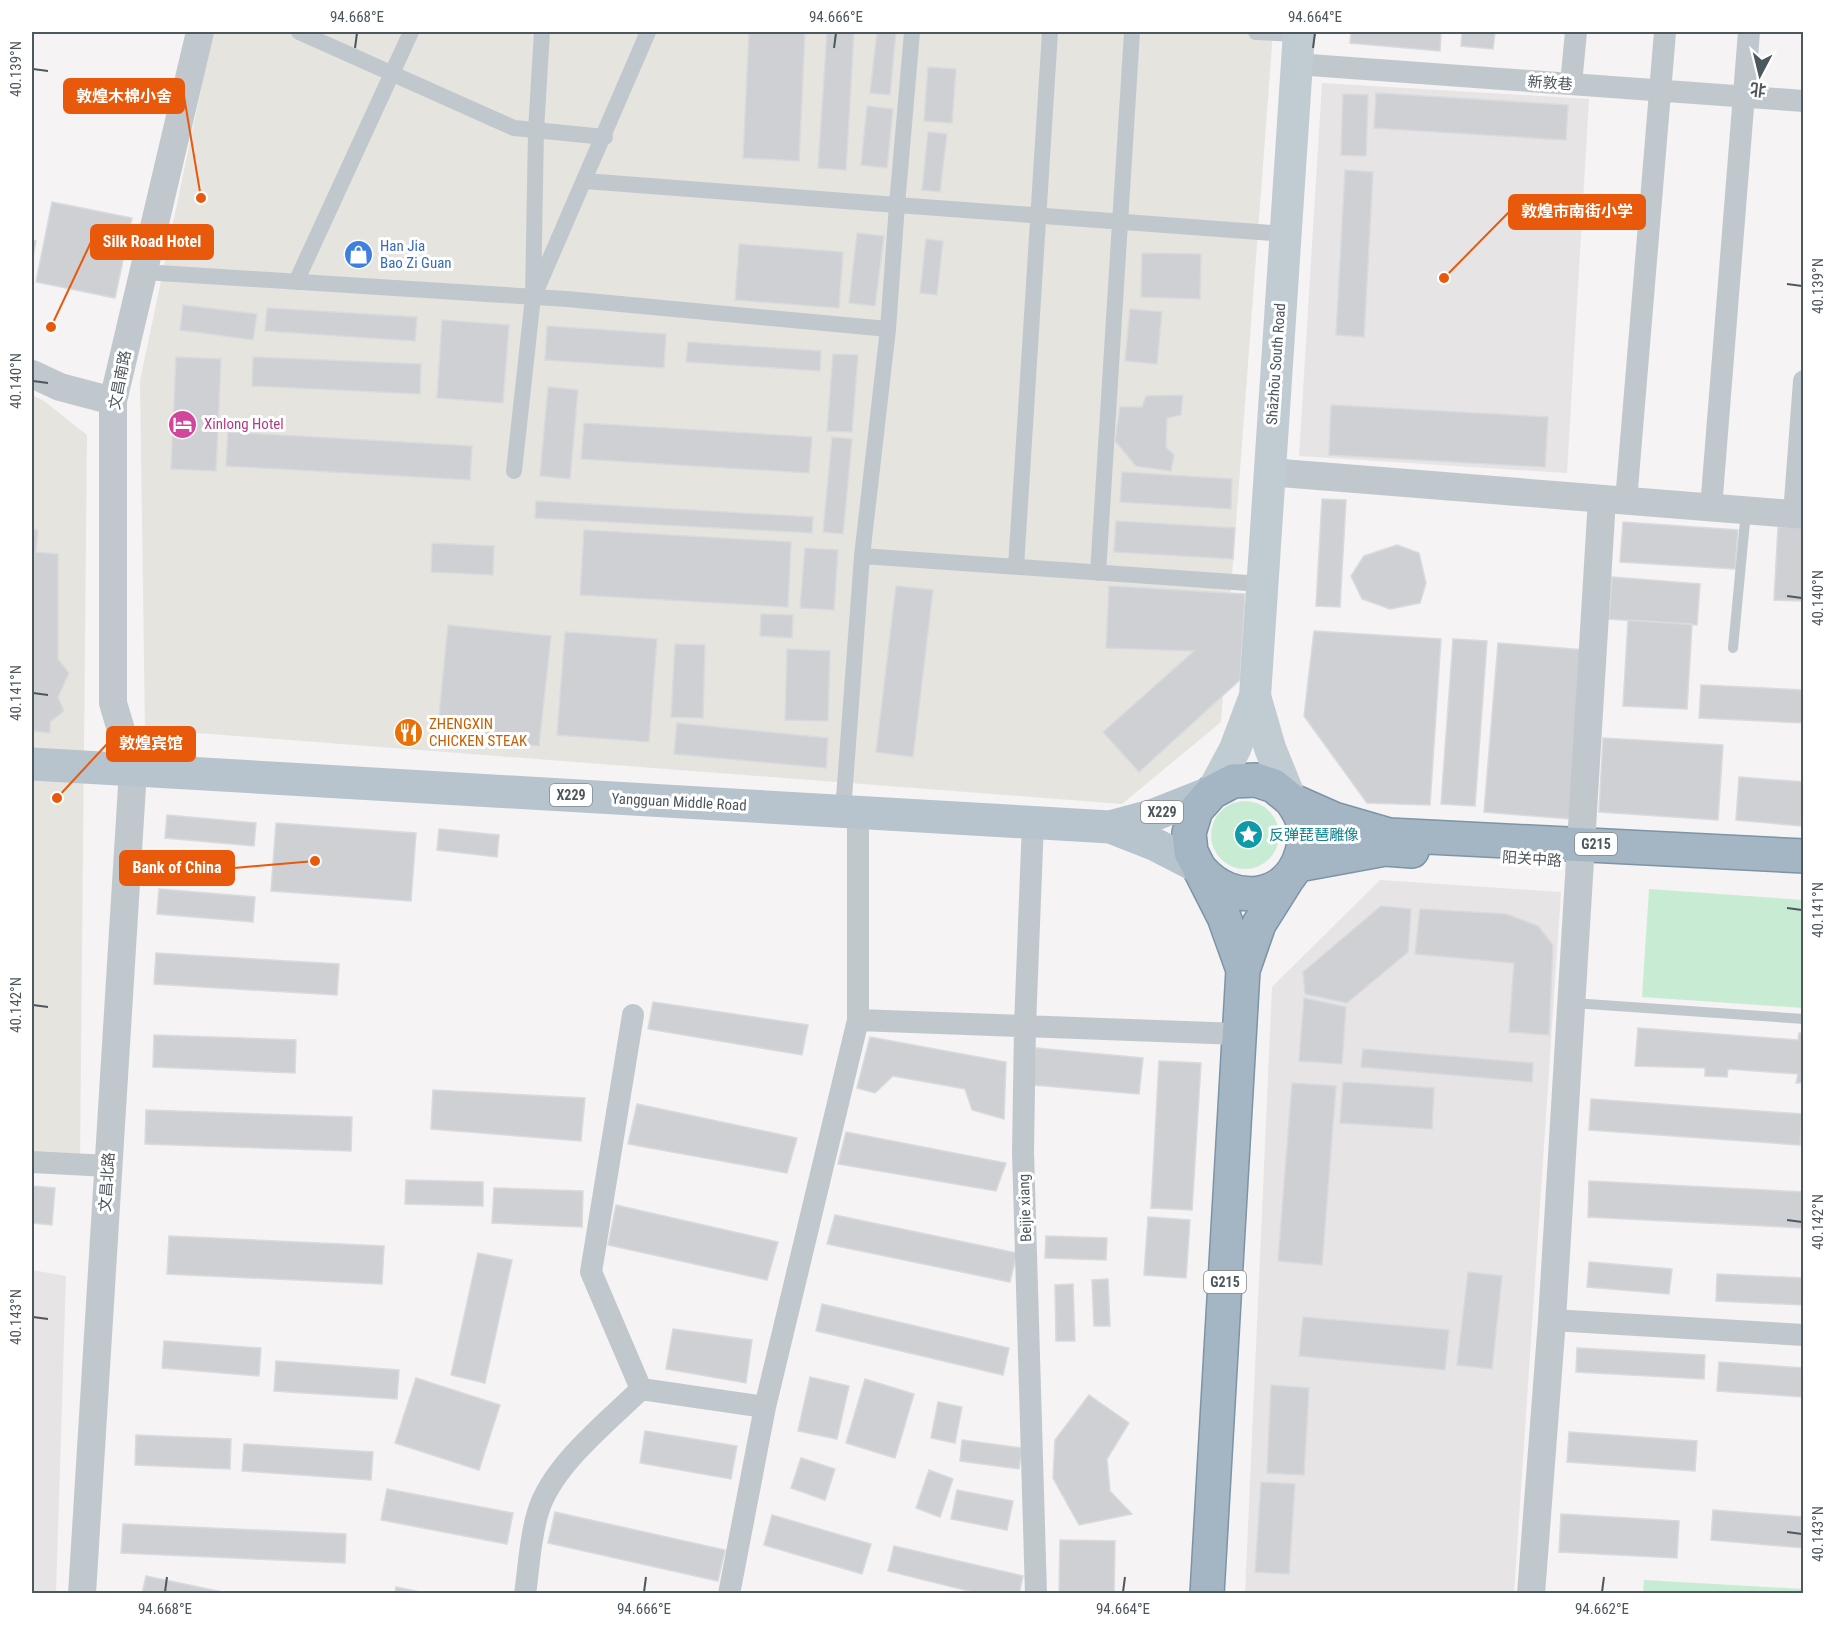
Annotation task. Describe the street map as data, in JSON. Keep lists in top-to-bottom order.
{
  "streets": {
    "highway": ["G215", "阳关中路"],
    "main road": ["Shāzhōu South Road", "X229", "Yangguan Middle Road"],
    "street": [
      "新敦巷",
      "文昌南路",
      "文昌北路",
      "Beijie xiang"
    ]
  },
  "crossings": [
    ["新敦巷", "Shāzhōu South Road"],
    ["文昌南路", "Yangguan Middle Road"],
    ["文昌南路", "文昌北路"],
    ["X229", "Yangguan Middle Road"],
    ["X229", "G215"],
    ["X229", "阳关中路"],
    ["Yangguan Middle Road", "文昌北路"],
    ["Yangguan Middle Road", "Beijie xiang"],
    ["G215", "阳关中路"]
  ],
  "places": {
    "other": [
      "敦煌木棉小舍",
      "敦煌市南街小学",
      "Silk Road Hotel",
      "敦煌宾馆",
      "Bank of China"
    ],
    "shop": ["Han Jia Bao Zi Guan"],
    "hotel": ["Xinlong Hotel"],
    "restaurant": ["ZHENGXIN CHICKEN STEAK"],
    "place": ["反弹琵琶雕像"]
  },
  "north": "bottom",
  "coordinates": [
    "94.668°E",
    "94.666°E",
    "94.664°E",
    "40.139°N",
    "40.140°N",
    "40.141°N",
    "40.142°N",
    "40.143°N",
    "94.662°E"
  ]
}
